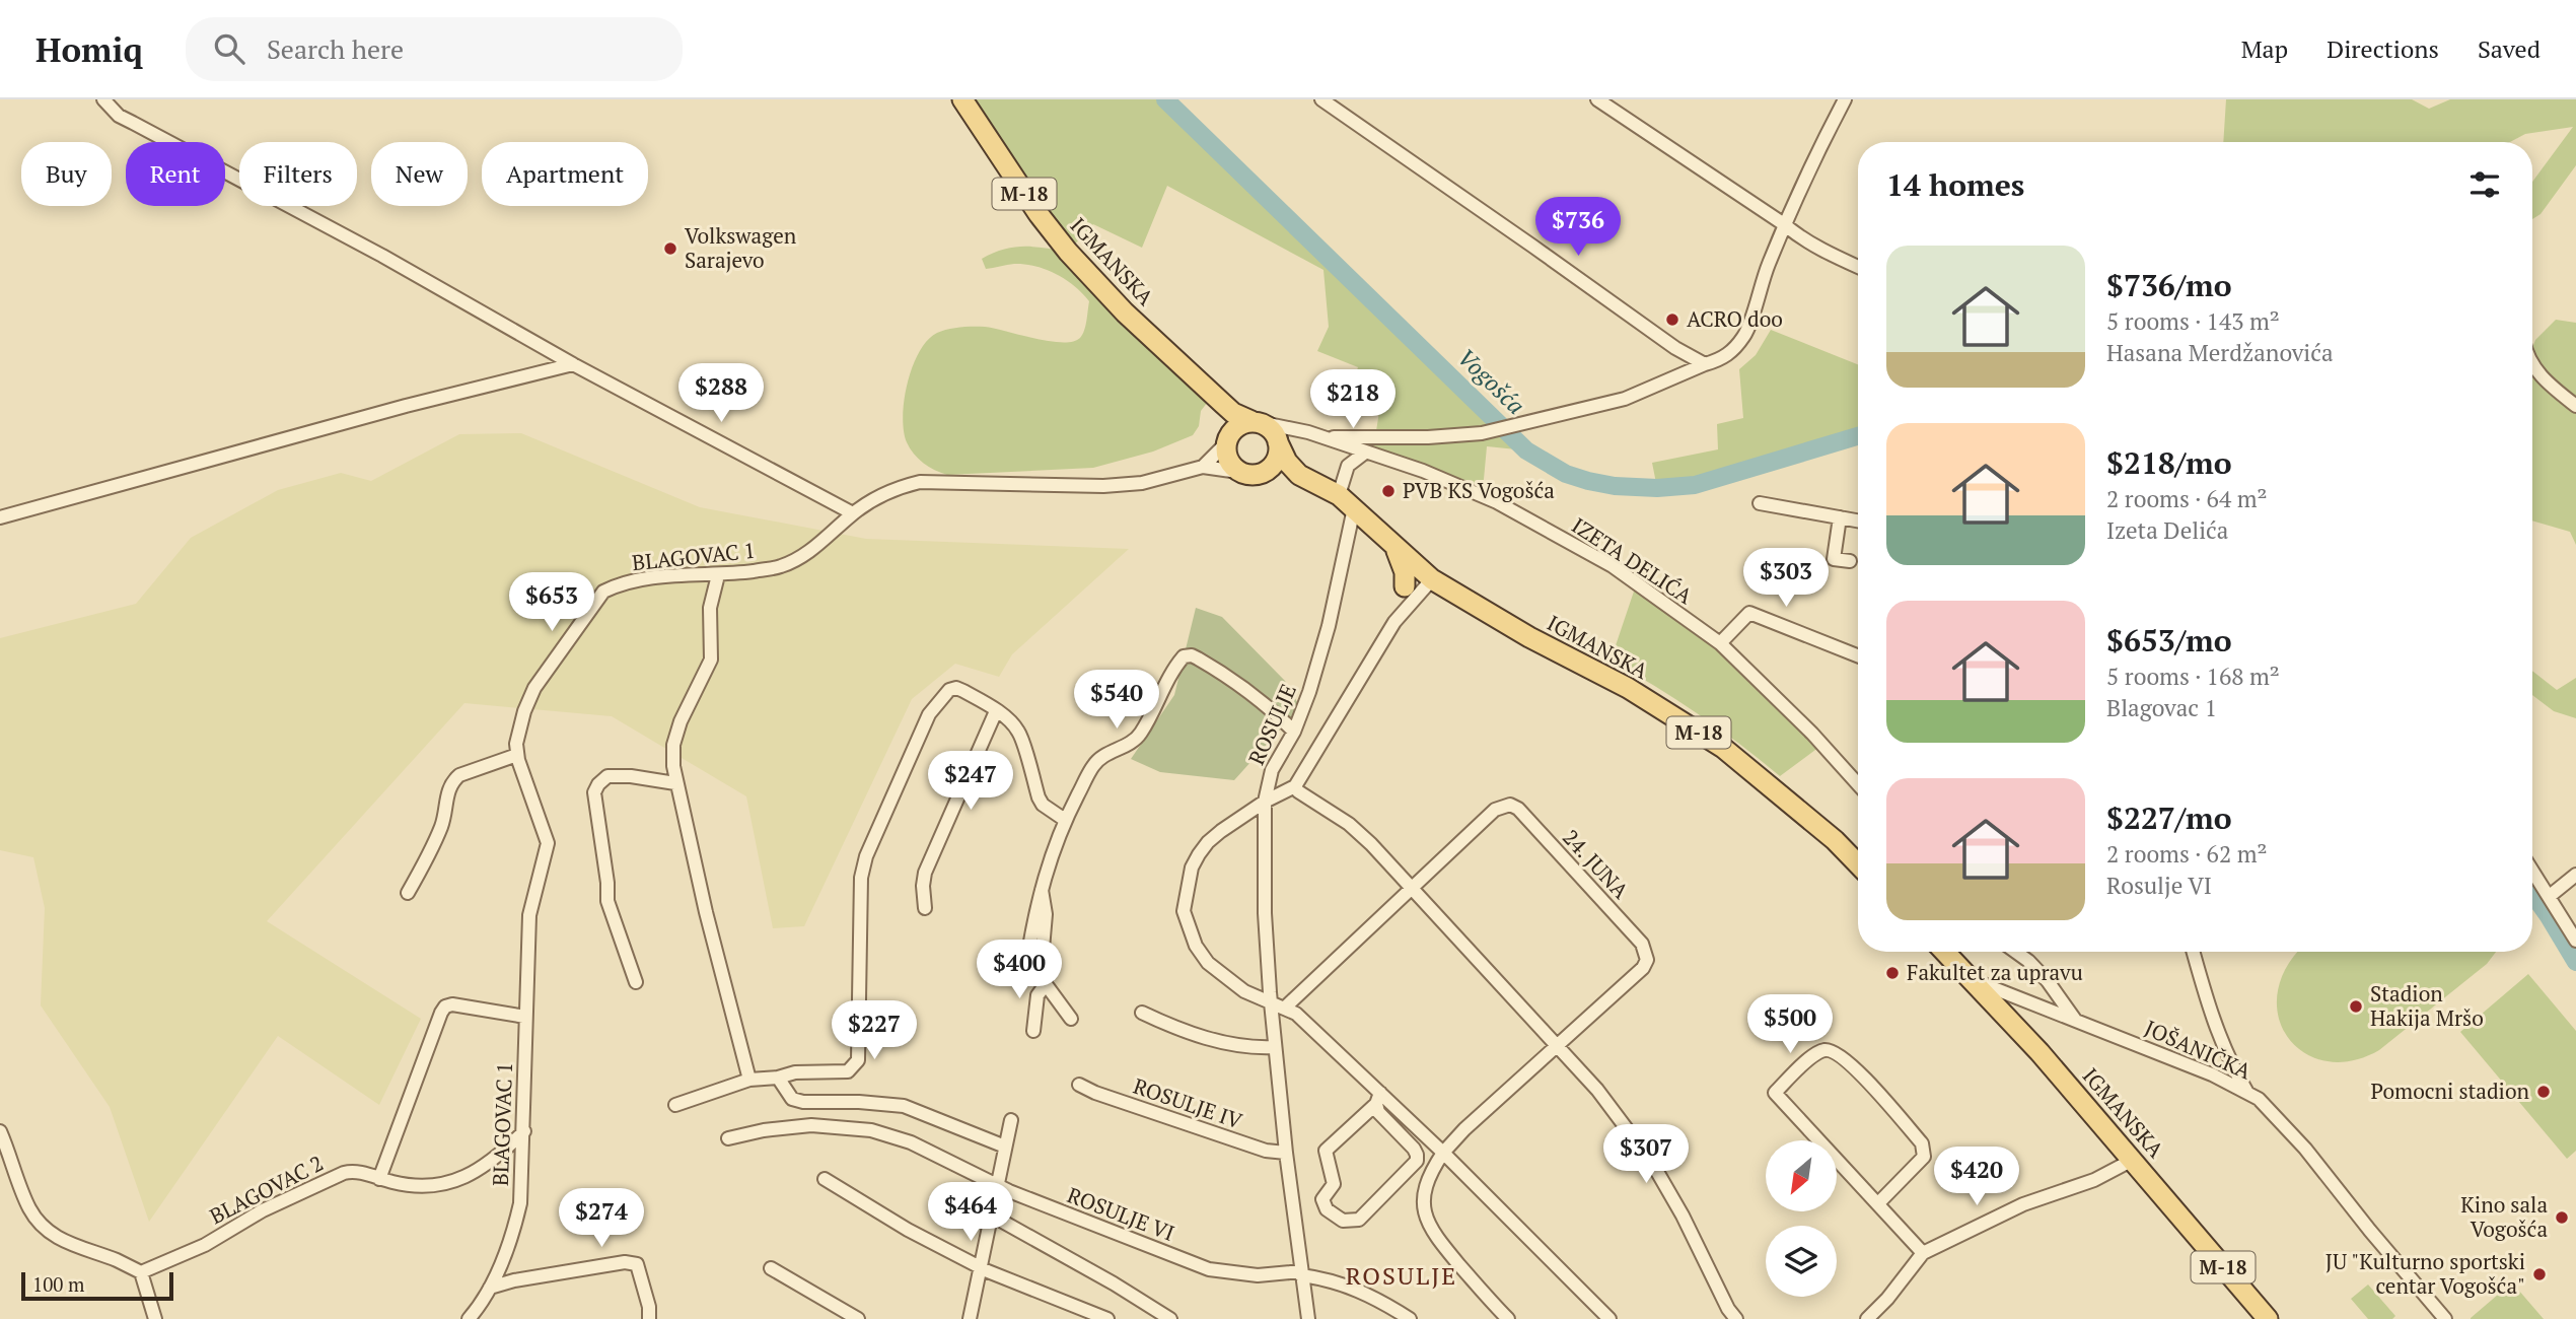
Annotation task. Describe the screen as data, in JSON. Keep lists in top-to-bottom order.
{
  "streets": {
    "main road": ["M-18", "IGMANSKA"],
    "street": [
      "BLAGOVAC 1",
      "IZETA DELIĆA",
      "ROSULJE",
      "24. JUNA",
      "JOŠANIČKA",
      "ROSULJE IV",
      "BLAGOVAC 2",
      "ROSULJE VI"
    ]
  },
  "crossings": [
    ["M-18", "IGMANSKA"],
    ["M-18", "IZETA DELIĆA"],
    ["IGMANSKA", "IZETA DELIĆA"],
    ["IGMANSKA", "ROSULJE"],
    ["IGMANSKA", "JOŠANIČKA"],
    ["BLAGOVAC 1", "BLAGOVAC 2"],
    ["IZETA DELIĆA", "ROSULJE"],
    ["ROSULJE", "ROSULJE IV"],
    ["ROSULJE", "ROSULJE VI"]
  ],
  "districts": ["ROSULJE"],
  "water": ["Vogošća"],
  "places": [
    "Volkswagen Sarajevo",
    "ACRO doo",
    "PVB KS Vogošća",
    "Fakultet za upravu",
    "Stadion Hakija Mršo",
    "Pomocni stadion",
    "Kino sala Vogošća",
    "JU \"Kulturno sportski centar Vogošća\""
  ],
  "scale_bar": "100 m",
  "north": "bottom left",
  "page": {
    "header": "Homiq",
    "search": "Search here",
    "nav": ["Map", "Directions", "Saved"],
    "chip": [
      "Buy",
      "Rent",
      "Filters",
      "New",
      "Apartment"
    ],
    "heading": "14 homes",
    "price": [
      "$736",
      "$288",
      "$218",
      "$303",
      "$653",
      "$540",
      "$247",
      "$400",
      "$500",
      "$227",
      "$307",
      "$420",
      "$464",
      "$274"
    ],
    "list": [
      {
        "name": "$736/mo",
        "note": "5 rooms · 143 m² · Hasana Merdžanovića"
      },
      {
        "name": "$218/mo",
        "note": "2 rooms · 64 m² · Izeta Delića"
      },
      {
        "name": "$653/mo",
        "note": "5 rooms · 168 m² · Blagovac 1"
      },
      {
        "name": "$227/mo",
        "note": "2 rooms · 62 m² · Rosulje VI"
      }
    ],
    "scale": "100 m"
  }
}
